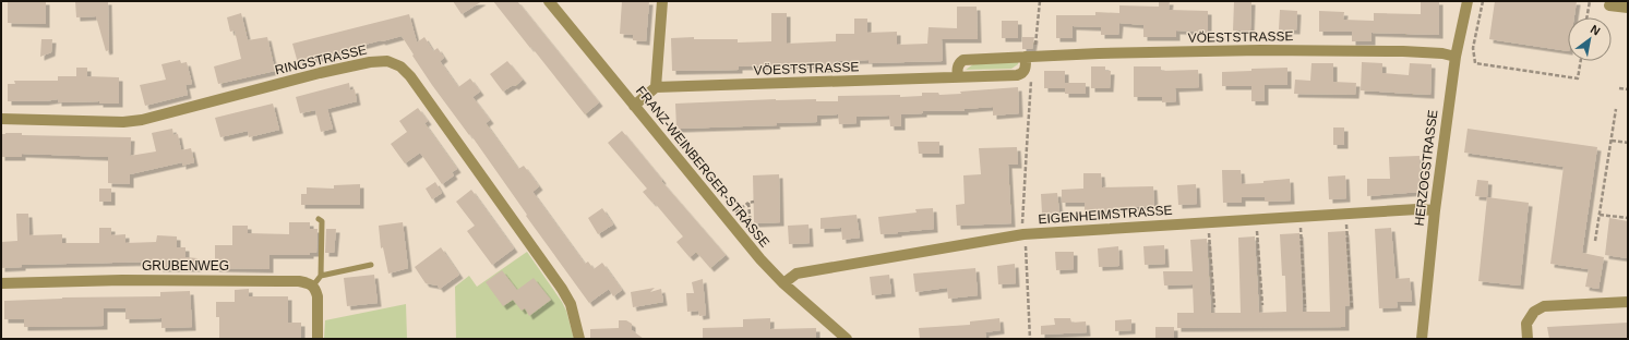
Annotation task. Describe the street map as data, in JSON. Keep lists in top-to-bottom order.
{
  "streets": {
    "street": [
      "VÖESTSTRASSE",
      "RINGSTRASSE",
      "FRANZ-WEINBERGER-STRASSE",
      "HERZOGSTRASSE",
      "EIGENHEIMSTRASSE",
      "GRUBENWEG"
    ]
  },
  "crossings": [
    ["VÖESTSTRASSE", "HERZOGSTRASSE"],
    ["FRANZ-WEINBERGER-STRASSE", "EIGENHEIMSTRASSE"],
    ["HERZOGSTRASSE", "EIGENHEIMSTRASSE"]
  ],
  "north": "top right"
}
